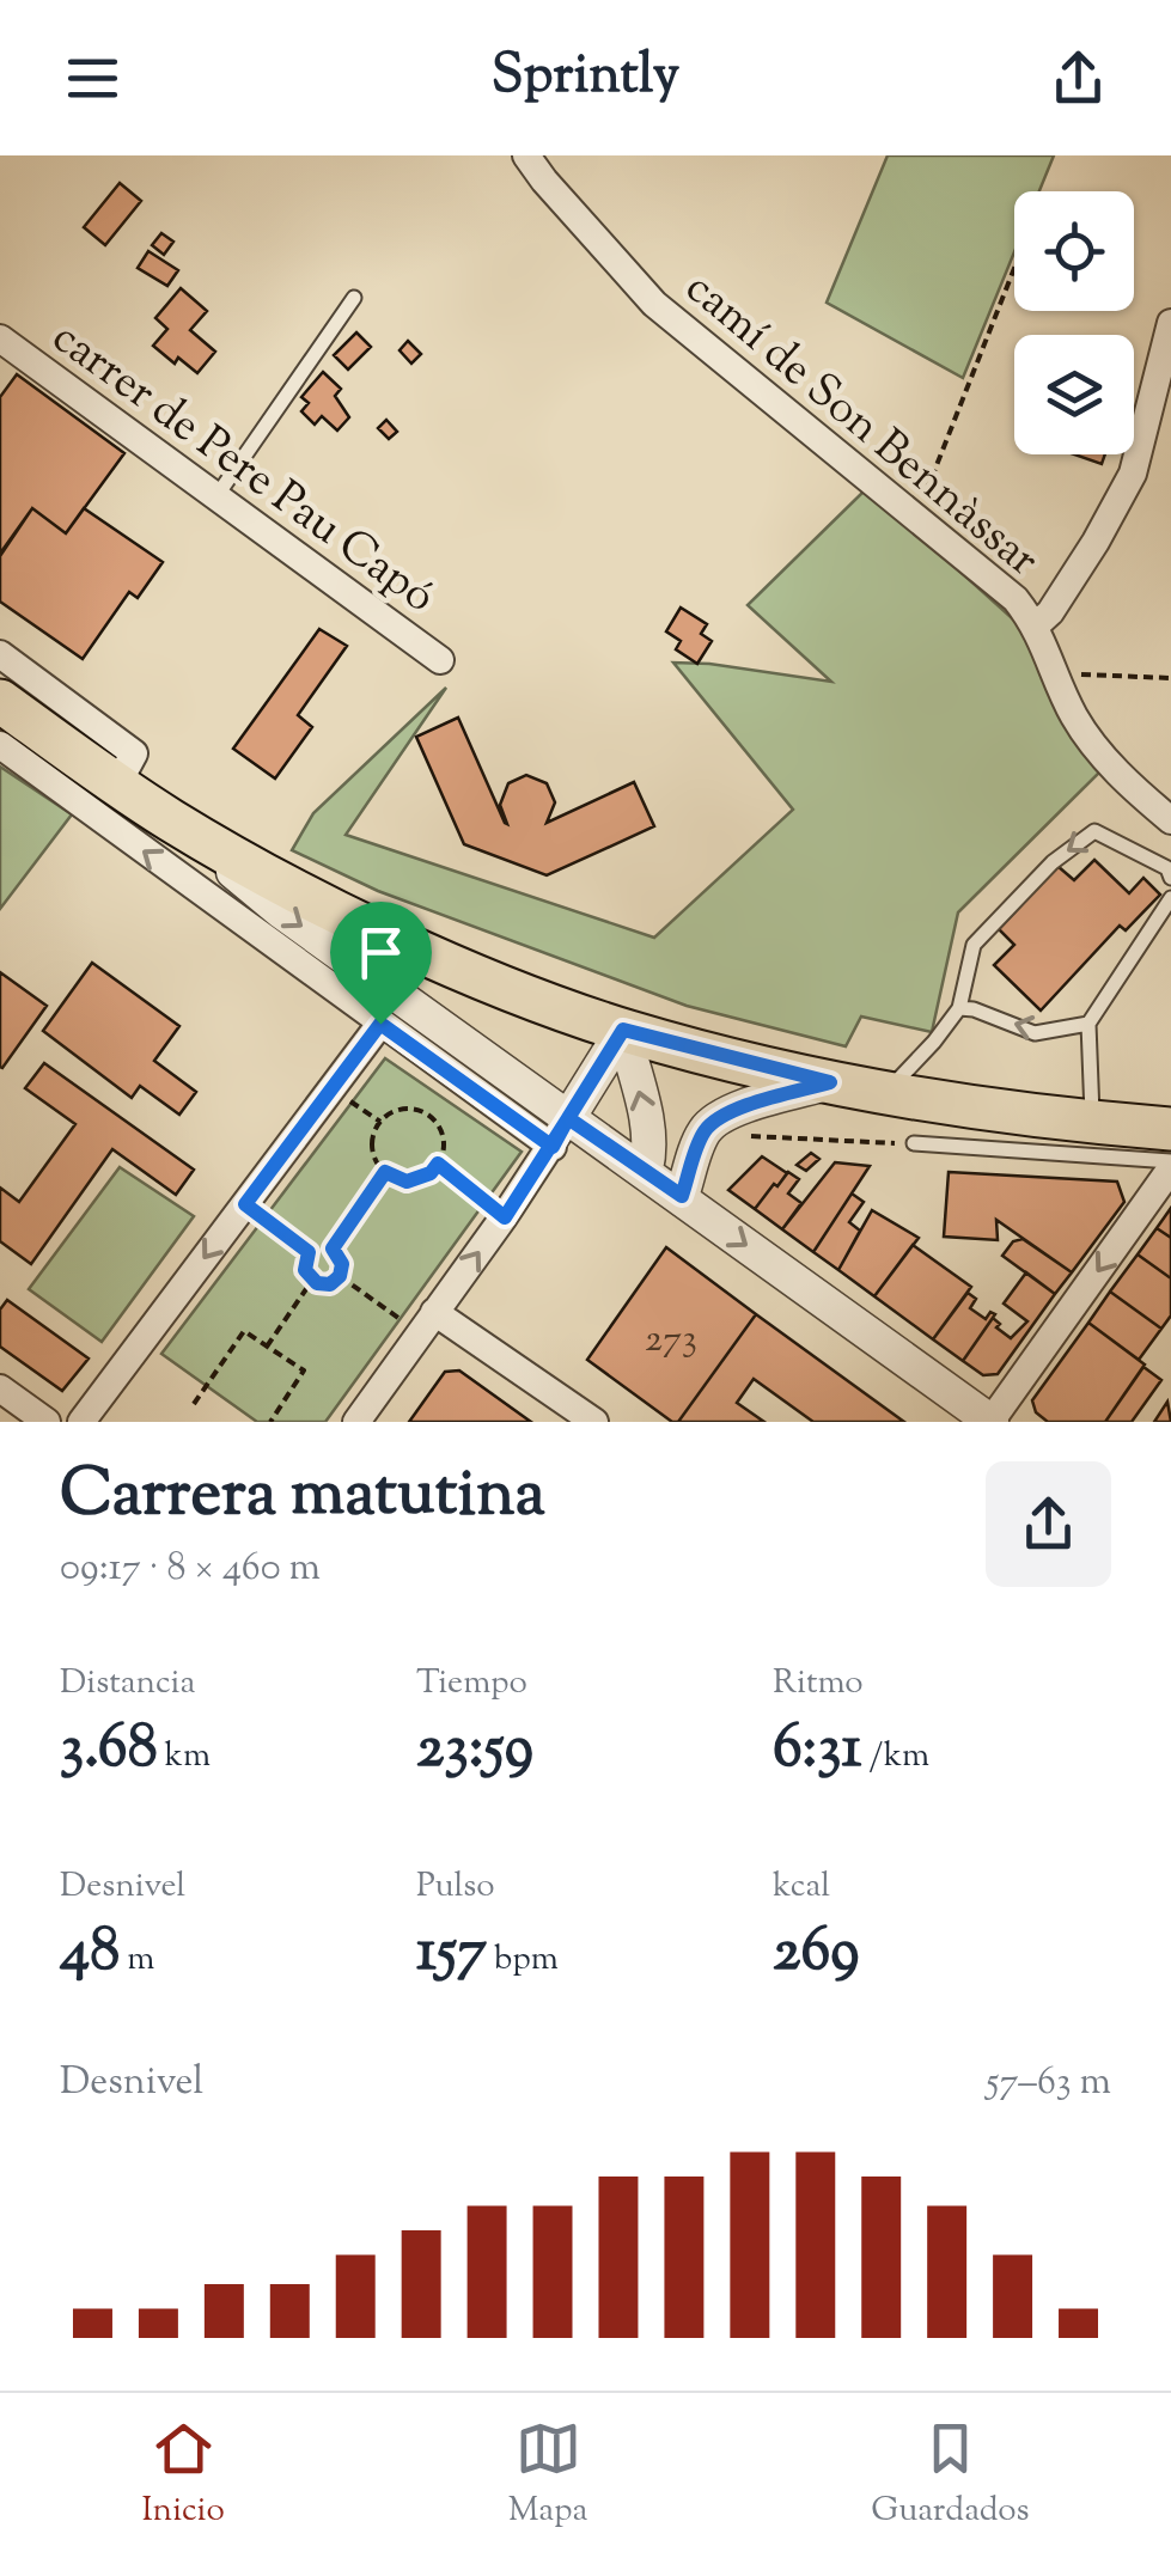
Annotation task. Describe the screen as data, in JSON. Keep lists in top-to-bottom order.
{
  "streets": {
    "street": ["camí de Son Bennàssar", "carrer de Pere Pau Capó"]
  },
  "house_numbers": ["273"],
  "page": {
    "header": "Sprintly",
    "heading": ["Carrera matutina", "09:17 · 8 × 460 m"],
    "stats": [
      ["Distancia", "3.68 km"],
      ["Tiempo", "23:59"],
      ["Ritmo", "6:31 /km"],
      ["Desnivel", "48 m"],
      ["Pulso", "157 bpm"],
      ["kcal", "269"]
    ],
    "chart": ["Desnivel", "57–63 m"],
    "tabs": ["Inicio", "Mapa", "Guardados"]
  }
}
